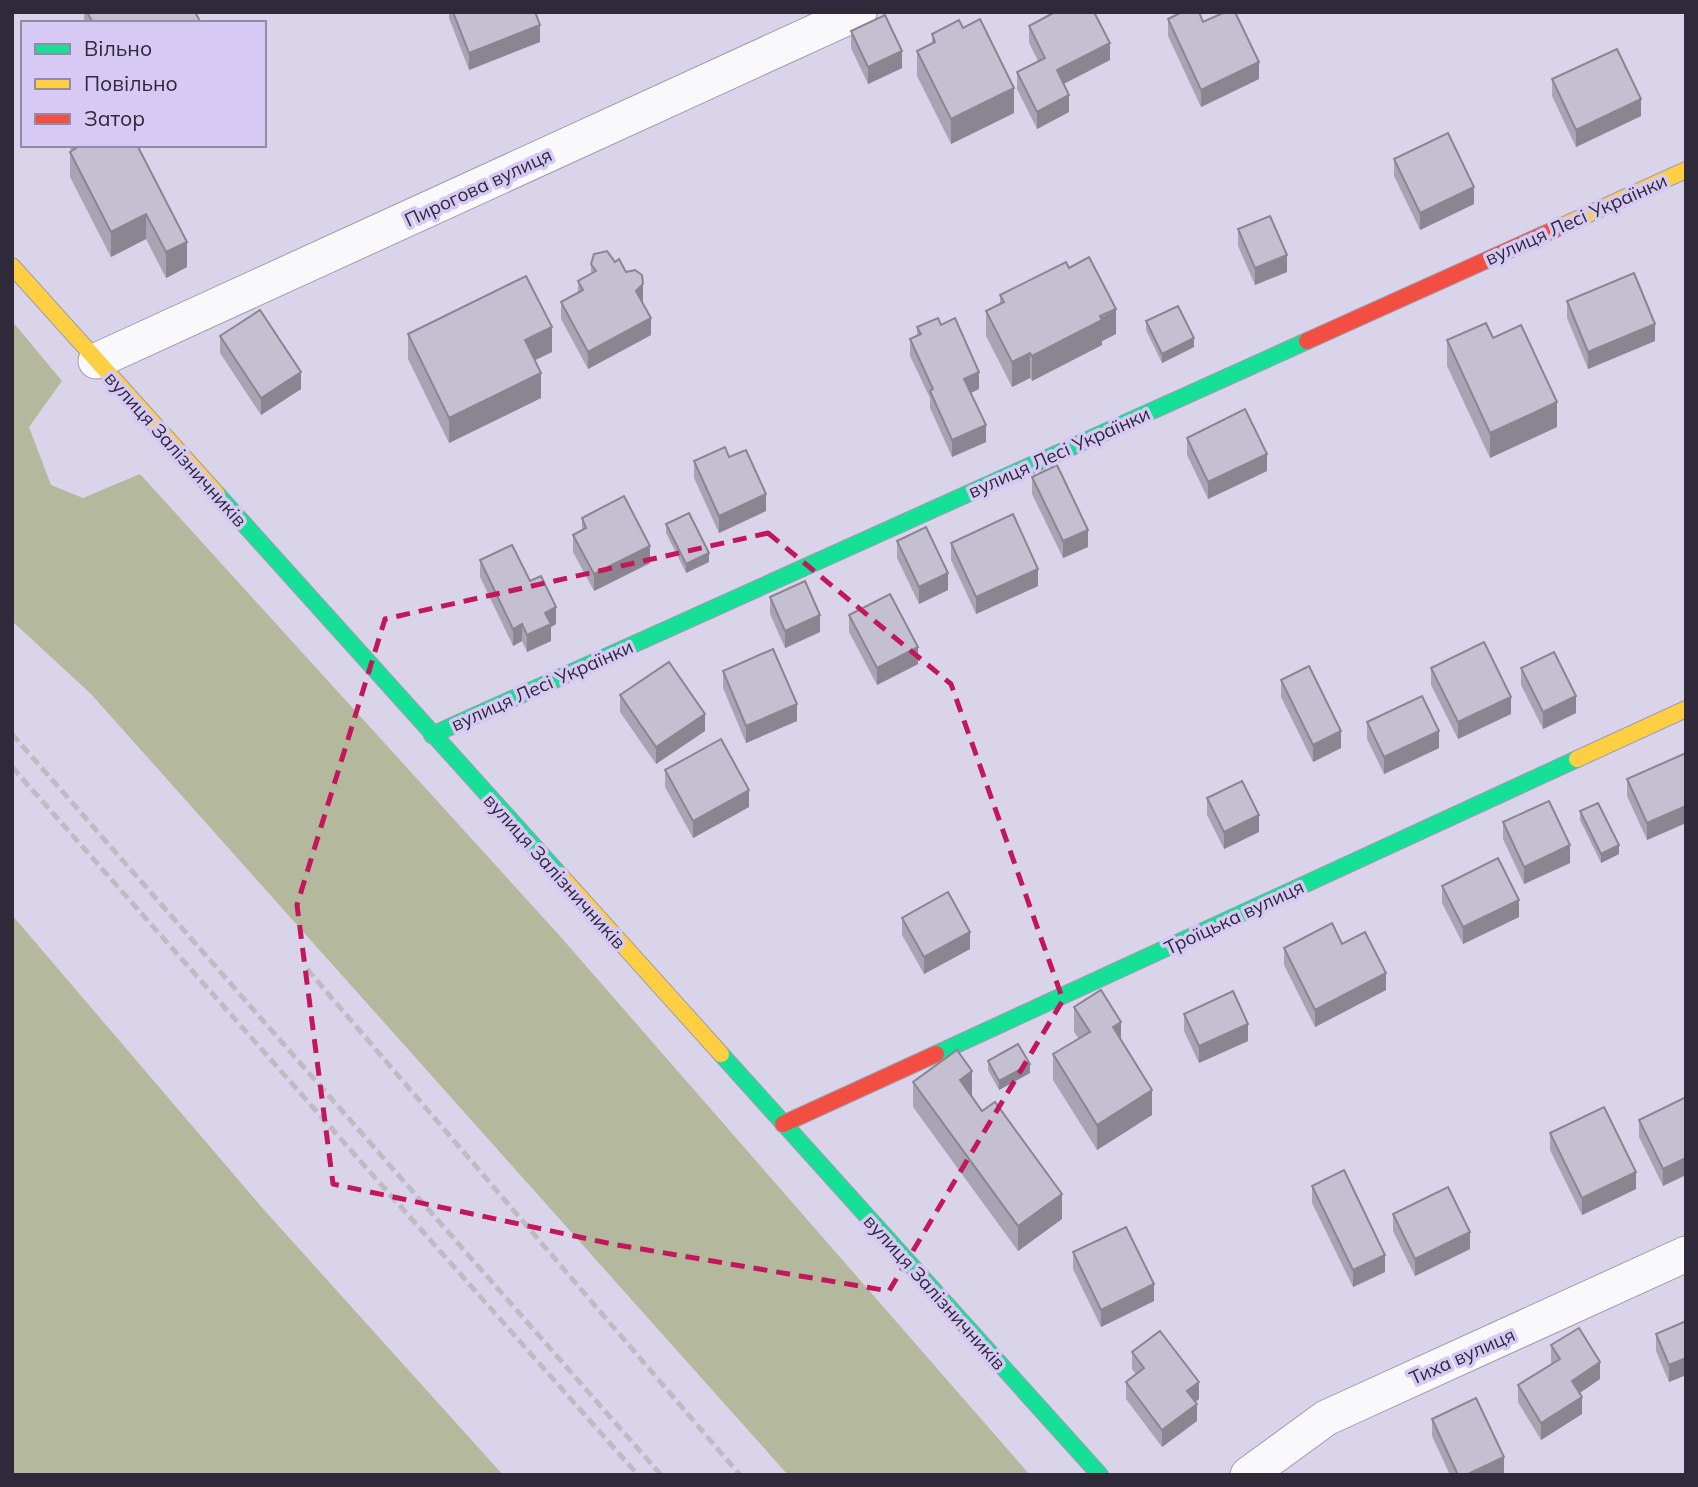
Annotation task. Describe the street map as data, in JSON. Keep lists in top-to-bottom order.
{
  "streets": {
    "street": [
      "Пирогова вулиця",
      "вулиця Лесі Українки",
      "вулиця Залізничників",
      "Троїцька вулиця",
      "Тиха вулиця"
    ]
  },
  "crossings": [
    ["Пирогова вулиця", "вулиця Залізничників"],
    ["вулиця Лесі Українки", "вулиця Залізничників"],
    ["вулиця Залізничників", "Троїцька вулиця"]
  ],
  "legend": ["Вільно", "Повільно", "Затор"]
}
